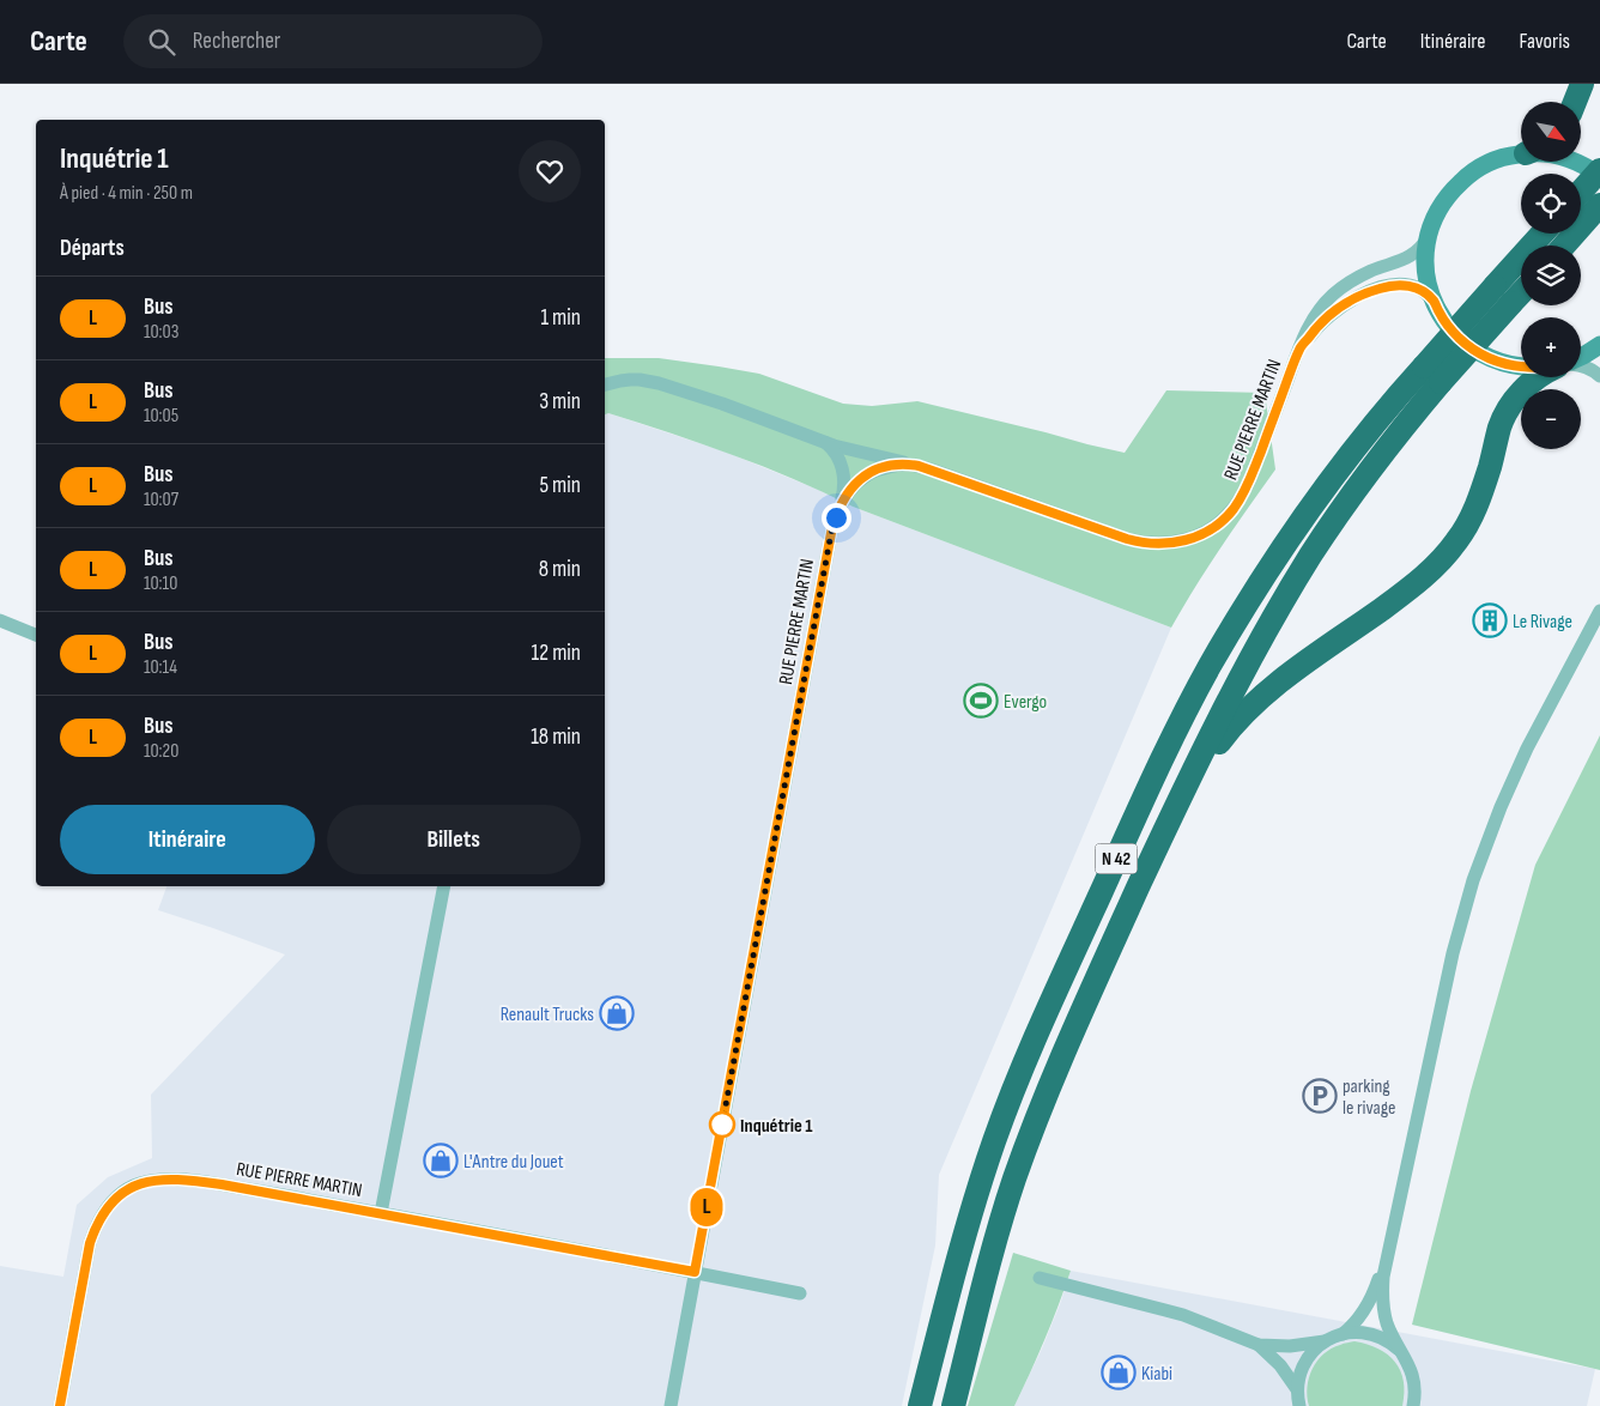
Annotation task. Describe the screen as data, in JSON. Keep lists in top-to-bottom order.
{
  "streets": {
    "highway": ["N 42"],
    "street": ["RUE PIERRE MARTIN"]
  },
  "places": {
    "building": ["Le Rivage"],
    "sports": ["Evergo"],
    "shop": ["Renault Trucks", "L'Antre du Jouet", "Kiabi"],
    "parking": ["parking le rivage"],
    "other": ["Inquétrie 1"]
  },
  "lines": ["bus line L"],
  "north": "bottom right",
  "page": {
    "header": "Carte",
    "search": "Rechercher",
    "nav": ["Carte", "Itinéraire", "Favoris"],
    "on_map": "L",
    "map_buttons": ["+", "−"],
    "heading": [
      ["Inquétrie 1", "À pied · 4 min · 250 m"],
      "Départs"
    ],
    "list": [
      {
        "mark": "L",
        "name": "Bus",
        "note": "10:03",
        "value": "1 min"
      },
      {
        "mark": "L",
        "name": "Bus",
        "note": "10:05",
        "value": "3 min"
      },
      {
        "mark": "L",
        "name": "Bus",
        "note": "10:07",
        "value": "5 min"
      },
      {
        "mark": "L",
        "name": "Bus",
        "note": "10:10",
        "value": "8 min"
      },
      {
        "mark": "L",
        "name": "Bus",
        "note": "10:14",
        "value": "12 min"
      },
      {
        "mark": "L",
        "name": "Bus",
        "note": "10:20",
        "value": "18 min"
      }
    ],
    "buttons": ["Itinéraire", "Billets"]
  }
}
